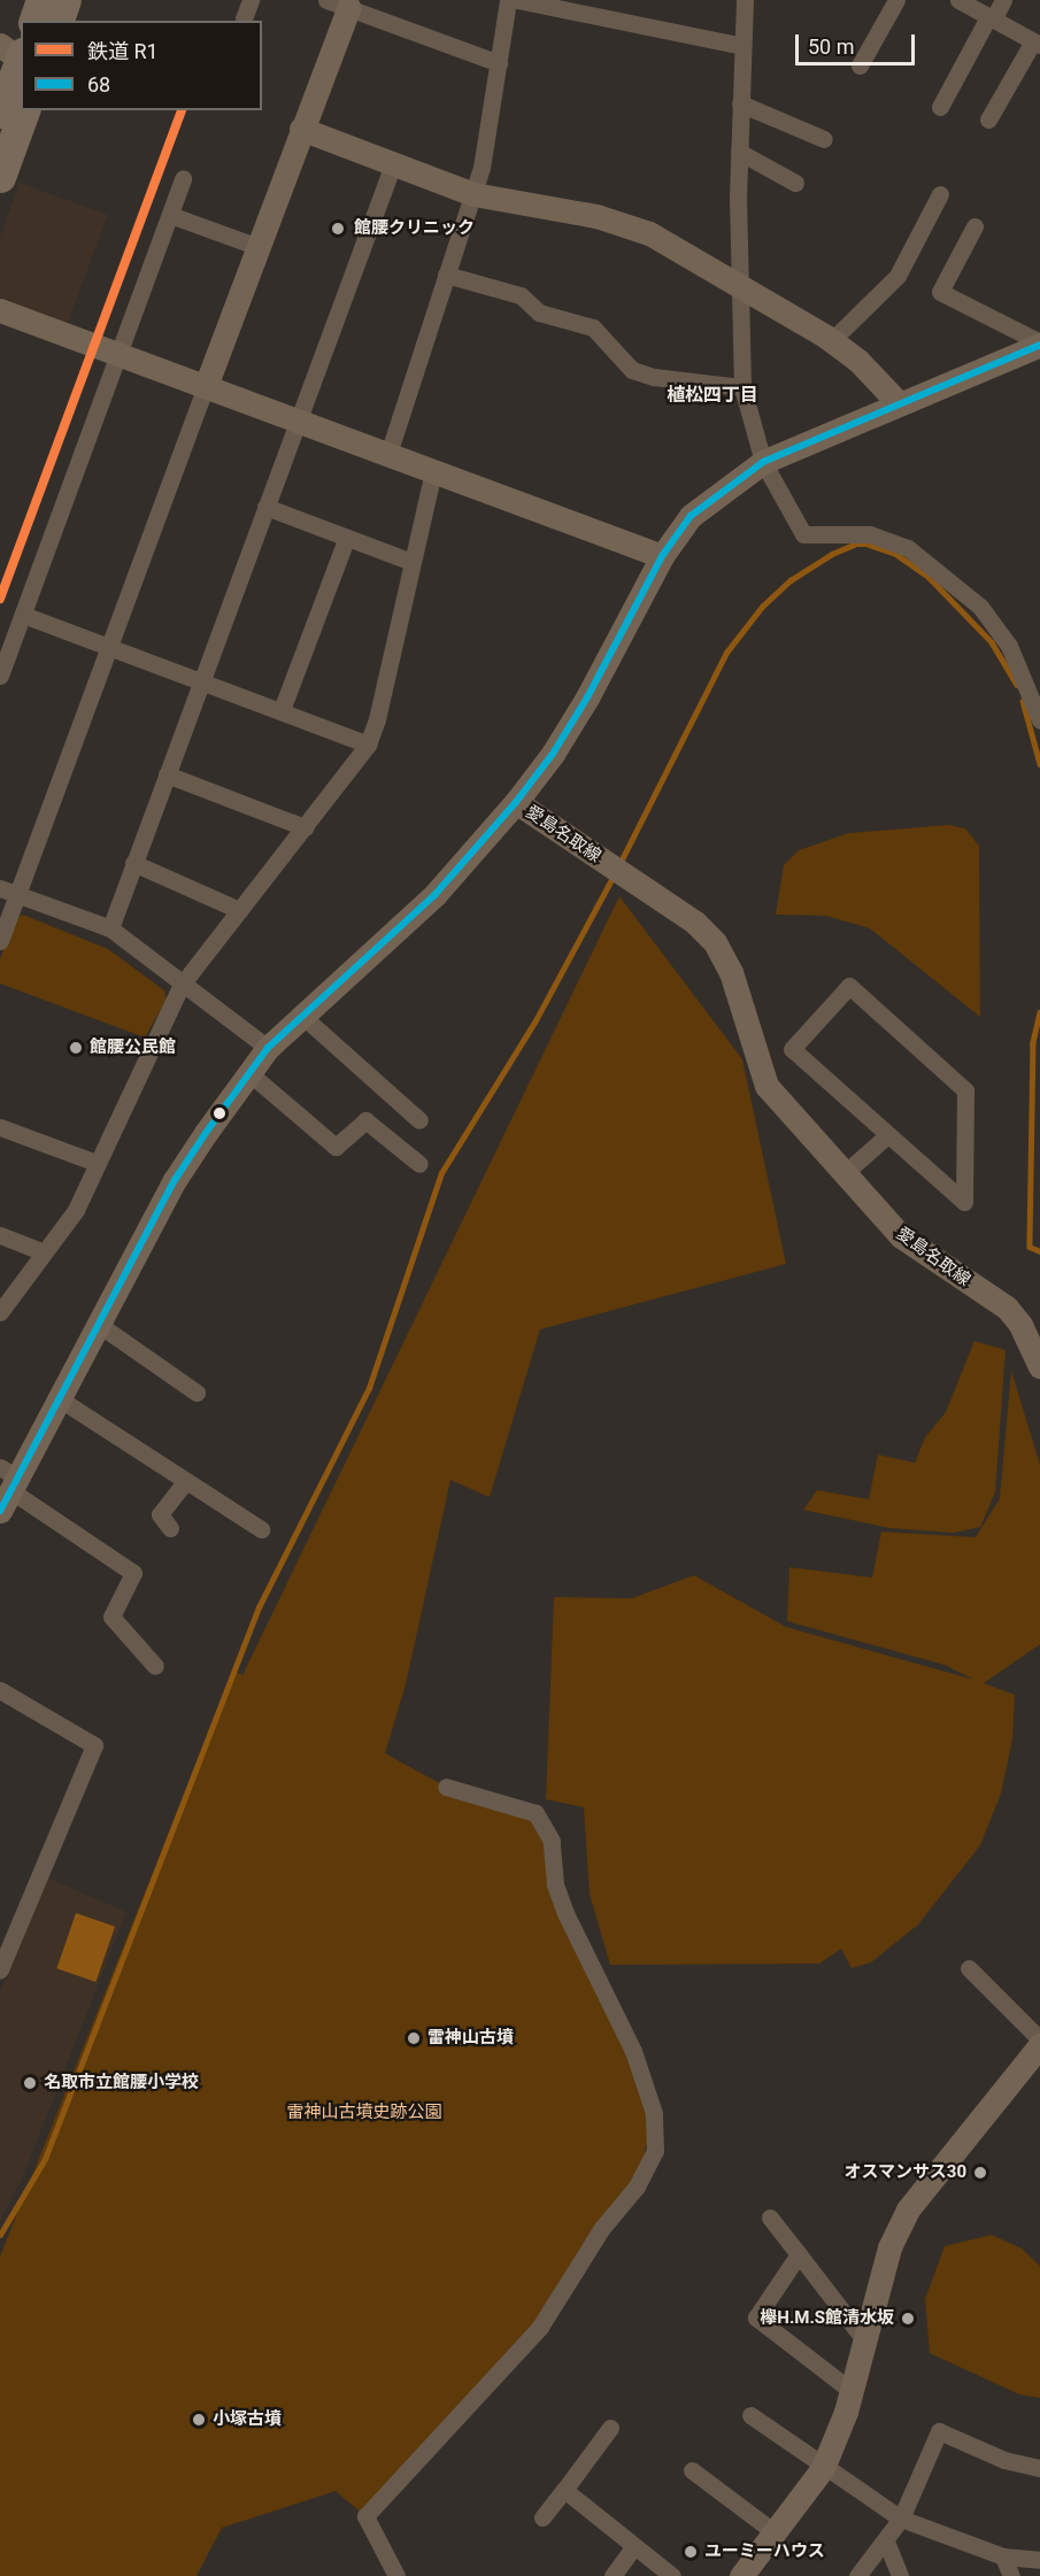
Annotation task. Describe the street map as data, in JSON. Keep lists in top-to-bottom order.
{
  "streets": {
    "street": ["愛島名取線"]
  },
  "districts": ["植松四丁目"],
  "parks": ["雷神山古墳史跡公園"],
  "places": [
    "館腰クリニック",
    "館腰公民館",
    "雷神山古墳",
    "名取市立館腰小学校",
    "オスマンサス30",
    "欅H.M.S館清水坂",
    "小塚古墳",
    "ユーミーハウス"
  ],
  "lines": ["rail line R1", "transit line 68"],
  "legend": ["鉄道 R1", "68"],
  "scale_bar": "50 m"
}
